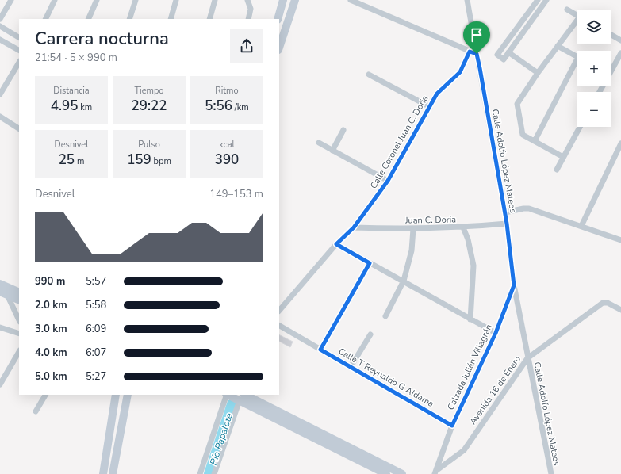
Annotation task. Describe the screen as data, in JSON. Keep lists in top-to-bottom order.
{
  "streets": {
    "street": [
      "Calle Coronel Juan C. Doria",
      "Calle Adolfo López Mateos",
      "Juan C. Doria",
      "Calzada Julián Villagrán",
      "Calle T Reynaldo G Aldama",
      "Avenida 16 de Enero"
    ]
  },
  "crossings": [
    ["Calle Coronel Juan C. Doria", "Juan C. Doria"],
    ["Calle Adolfo López Mateos", "Juan C. Doria"],
    ["Calle Adolfo López Mateos", "Calzada Julián Villagrán"],
    ["Calle Adolfo López Mateos", "Avenida 16 de Enero"],
    ["Calzada Julián Villagrán", "Calle T Reynaldo G Aldama"],
    ["Calzada Julián Villagrán", "Avenida 16 de Enero"]
  ],
  "water": ["Río Papalote"],
  "page": {
    "map_buttons": ["+", "−"],
    "heading": ["Carrera nocturna", "21:54 · 5 × 990 m"],
    "stats": [
      ["Distancia", "4.95 km"],
      ["Tiempo", "29:22"],
      ["Ritmo", "5:56 /km"],
      ["Desnivel", "25 m"],
      ["Pulso", "159 bpm"],
      ["kcal", "390"]
    ],
    "chart": ["Desnivel", "149–153 m"],
    "list": [
      {
        "name": "990 m",
        "note": "5:57"
      },
      {
        "name": "2.0 km",
        "note": "5:58"
      },
      {
        "name": "3.0 km",
        "note": "6:09"
      },
      {
        "name": "4.0 km",
        "note": "6:07"
      },
      {
        "name": "5.0 km",
        "note": "5:27"
      }
    ]
  }
}
